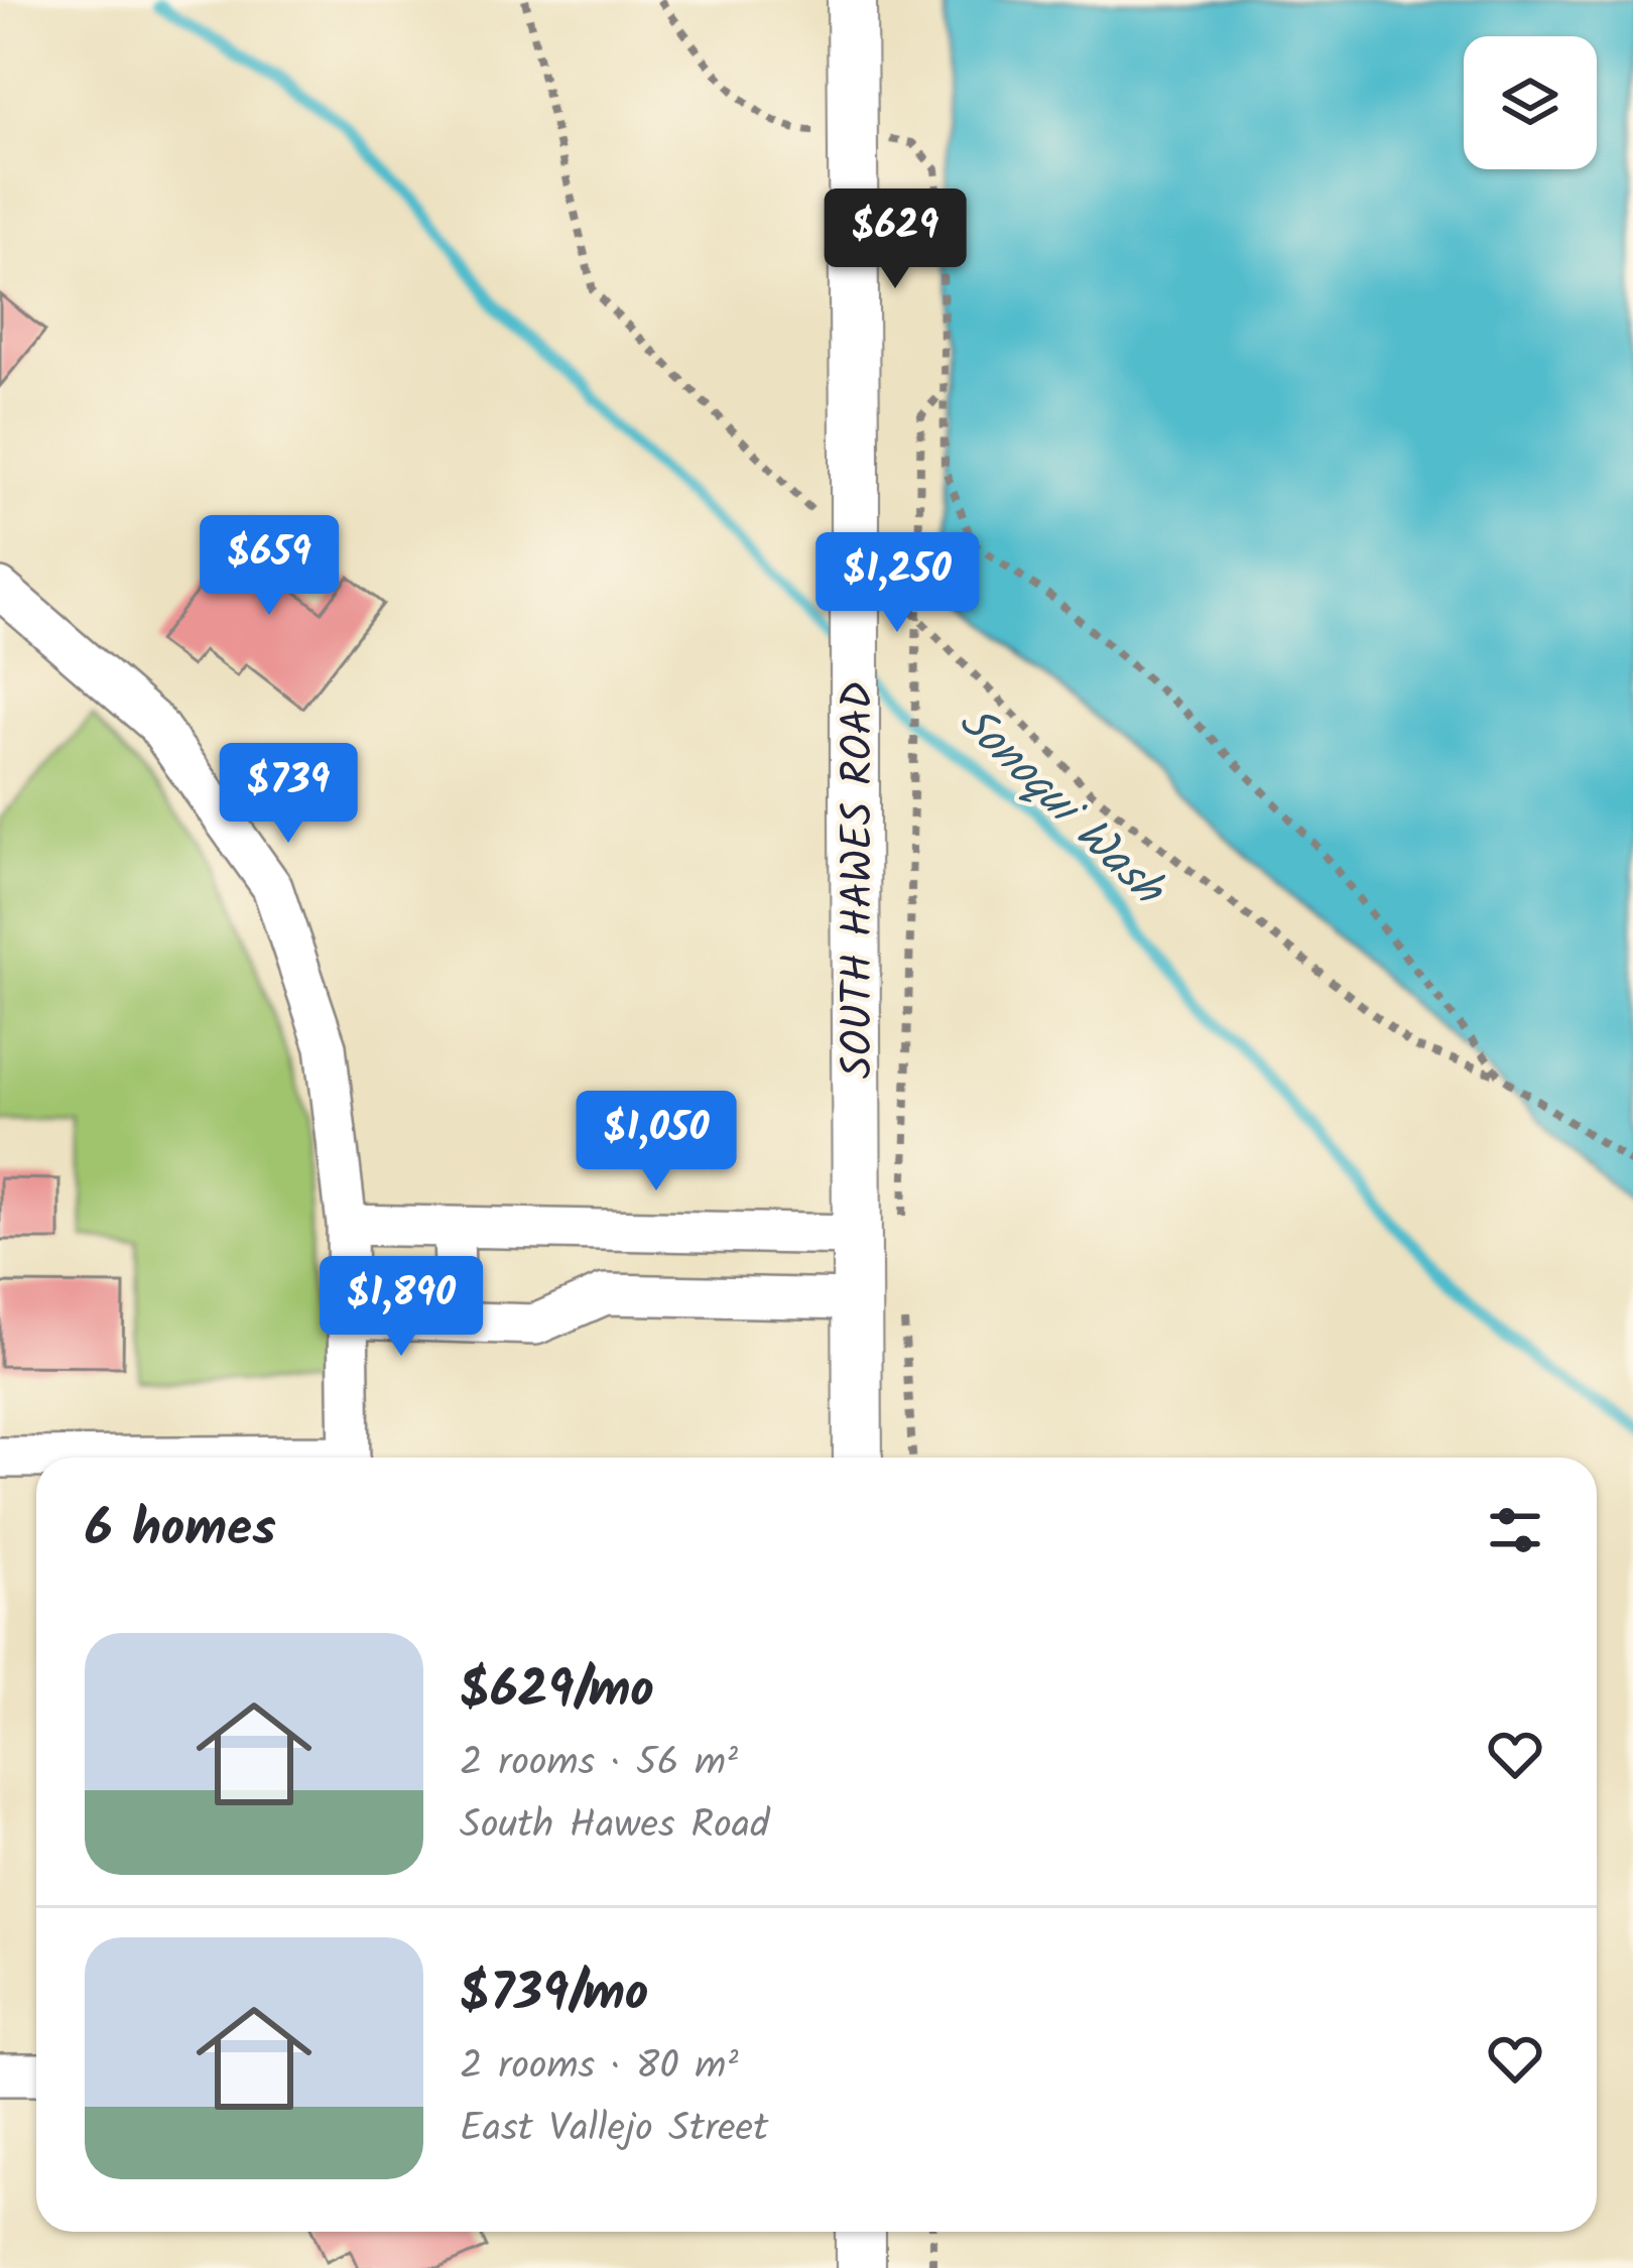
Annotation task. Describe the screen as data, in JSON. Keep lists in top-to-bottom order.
{
  "streets": {
    "main road": ["SOUTH HAWES ROAD"]
  },
  "water": ["Sonoqui Wash"],
  "page": {
    "price": [
      "$629",
      "$659",
      "$1,250",
      "$739",
      "$1,050",
      "$1,890"
    ],
    "heading": "6 homes",
    "list": [
      {
        "name": "$629/mo",
        "note": "2 rooms · 56 m² · South Hawes Road"
      },
      {
        "name": "$739/mo",
        "note": "2 rooms · 80 m² · East Vallejo Street"
      }
    ]
  }
}
